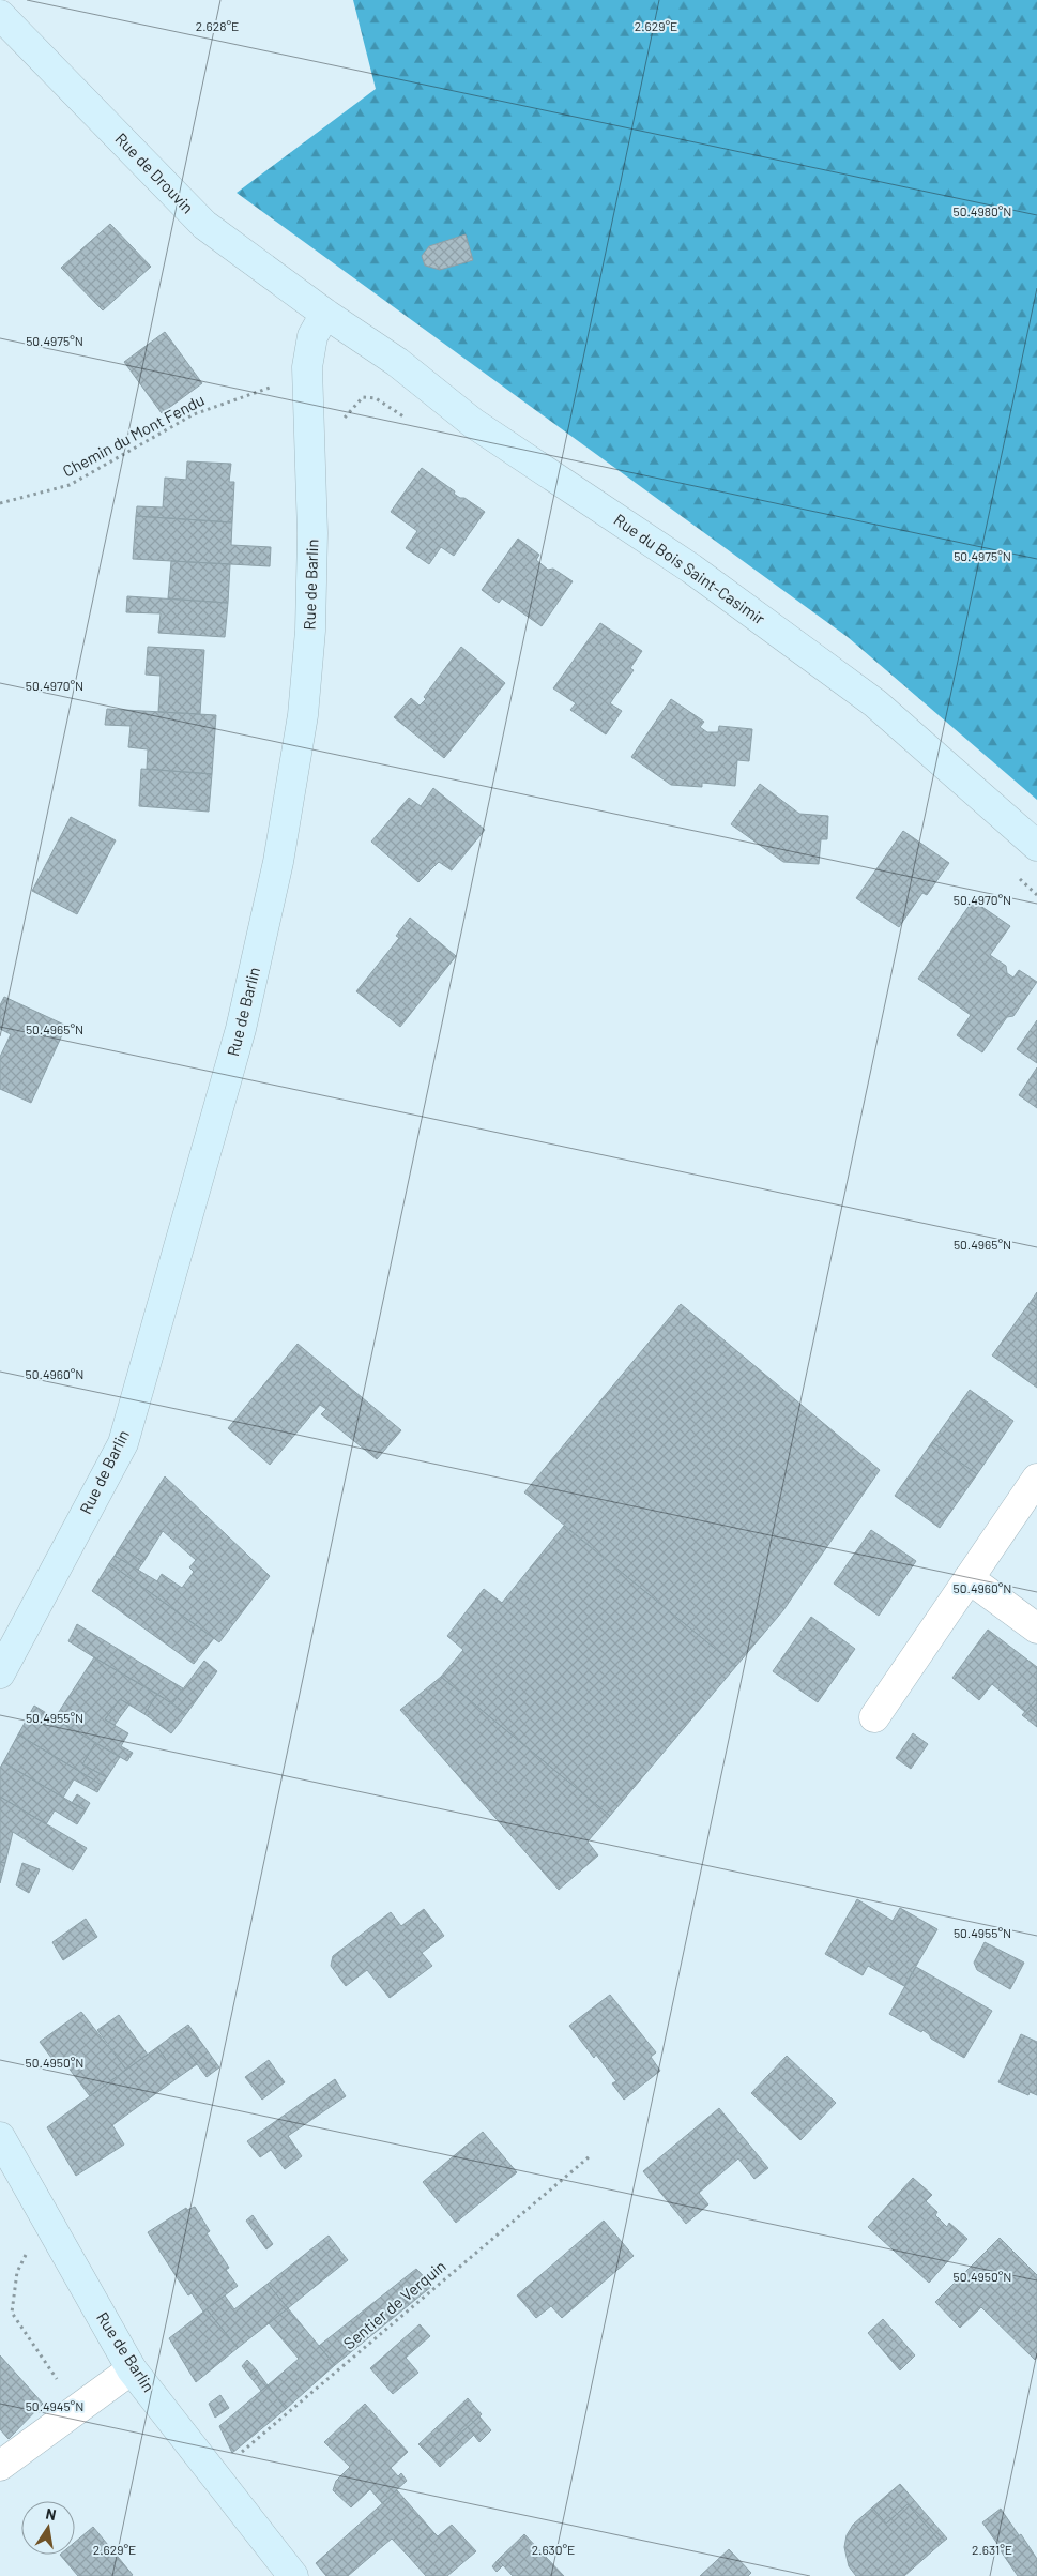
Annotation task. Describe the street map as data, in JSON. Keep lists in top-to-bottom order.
{
  "streets": {
    "street": ["Rue de Drouvin", "Rue du Bois Saint-Casimir", "Rue de Barlin"],
    "path": ["Chemin du Mont Fendu", "Sentier de Verquin"]
  },
  "crossings": [
    ["Rue de Drouvin", "Rue du Bois Saint-Casimir"],
    ["Rue de Drouvin", "Rue de Barlin"],
    ["Chemin du Mont Fendu", "Rue de Barlin"],
    ["Rue du Bois Saint-Casimir", "Rue de Barlin"],
    ["Rue de Barlin", "Sentier de Verquin"]
  ],
  "north": "top",
  "coordinates": [
    "2.628°E",
    "2.629°E",
    "50.4980°N",
    "50.4975°N",
    "50.4970°N",
    "50.4965°N",
    "50.4960°N",
    "50.4955°N",
    "50.4950°N",
    "50.4945°N",
    "2.630°E",
    "2.631°E"
  ]
}
